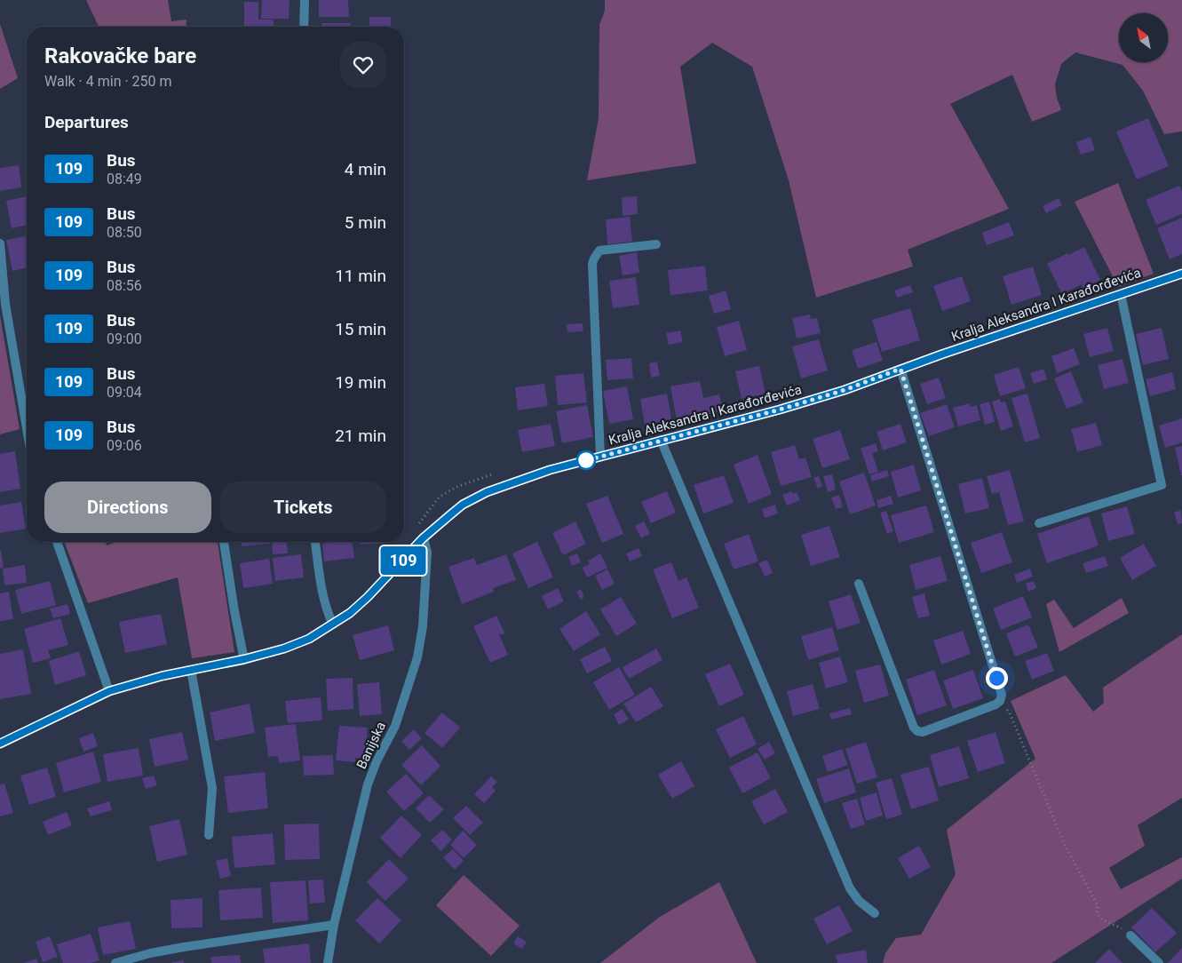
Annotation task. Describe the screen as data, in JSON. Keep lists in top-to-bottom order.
{
  "streets": {
    "street": ["Kralja Aleksandra I Karađorđevića", "Banijska"]
  },
  "crossings": [
    ["Kralja Aleksandra I Karađorđevića", "Banijska"]
  ],
  "lines": ["bus line 109"],
  "north": "top left",
  "page": {
    "on_map": "109",
    "heading": [
      ["Rakovačke bare", "Walk · 4 min · 250 m"],
      "Departures"
    ],
    "list": [
      {
        "mark": "109",
        "name": "Bus",
        "note": "08:49",
        "value": "4 min"
      },
      {
        "mark": "109",
        "name": "Bus",
        "note": "08:50",
        "value": "5 min"
      },
      {
        "mark": "109",
        "name": "Bus",
        "note": "08:56",
        "value": "11 min"
      },
      {
        "mark": "109",
        "name": "Bus",
        "note": "09:00",
        "value": "15 min"
      },
      {
        "mark": "109",
        "name": "Bus",
        "note": "09:04",
        "value": "19 min"
      },
      {
        "mark": "109",
        "name": "Bus",
        "note": "09:06",
        "value": "21 min"
      }
    ],
    "buttons": ["Directions", "Tickets"]
  }
}
